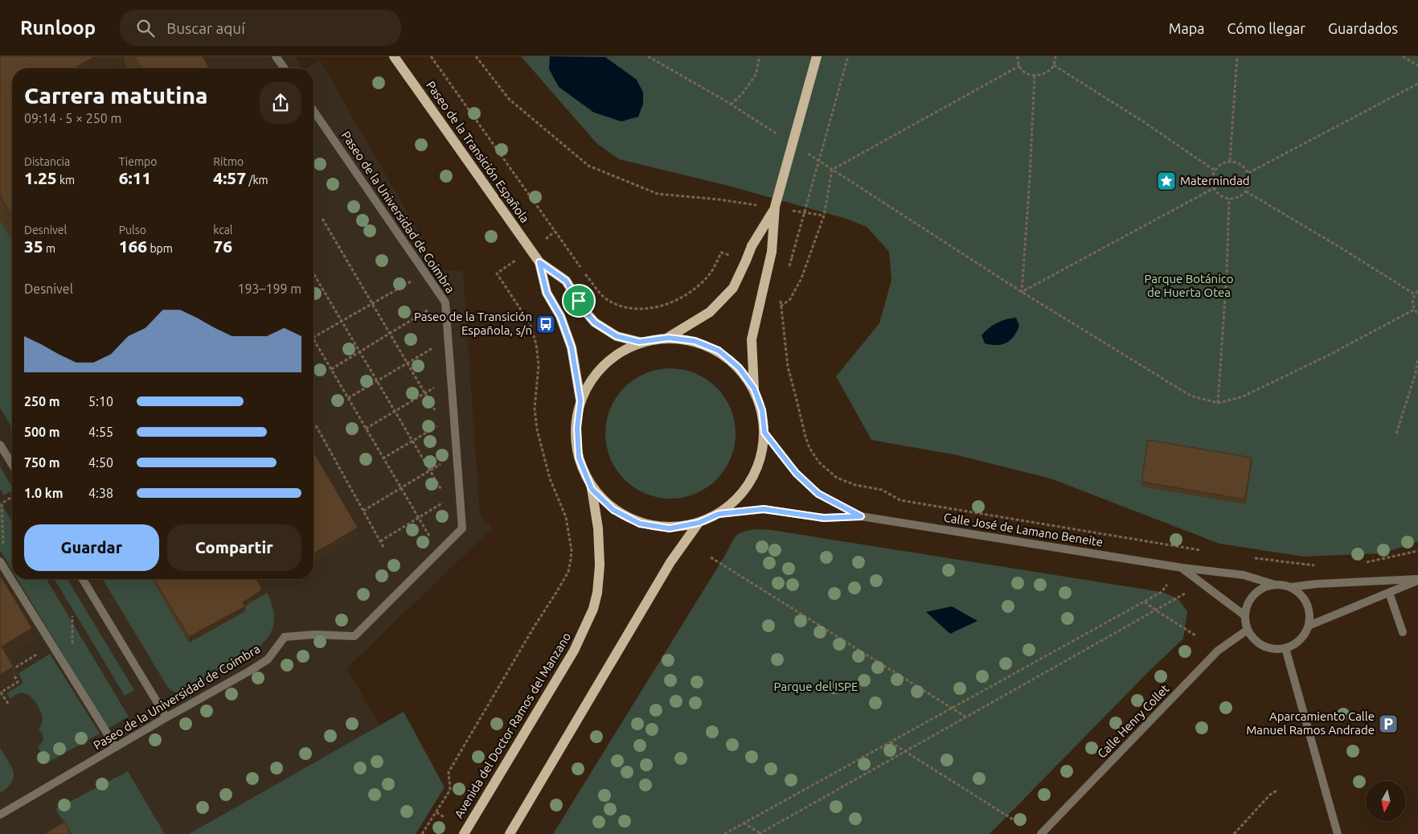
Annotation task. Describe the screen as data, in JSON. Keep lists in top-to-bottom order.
{
  "streets": {
    "main road": ["Paseo de la Transición Española", "Avenida del Doctor Ramos del Manzano"],
    "street": ["Paseo de la Universidad de Coimbra", "Calle José de Lamano Beneite", "Calle Henry Collet"]
  },
  "crossings": [
    ["Calle José de Lamano Beneite", "Calle Henry Collet"]
  ],
  "parks": ["Parque Botánico de Huerta Otea", "Parque del ISPE"],
  "places": {
    "place": ["Maternindad"],
    "bus stop": ["Paseo de la Transición Española, s/n"],
    "parking": ["Aparcamiento Calle Manuel Ramos Andrade"]
  },
  "north": "bottom",
  "page": {
    "header": "Runloop",
    "search": "Buscar aquí",
    "nav": ["Mapa", "Cómo llegar", "Guardados"],
    "heading": ["Carrera matutina", "09:14 · 5 × 250 m"],
    "stats": [
      ["Distancia", "1.25 km"],
      ["Tiempo", "6:11"],
      ["Ritmo", "4:57 /km"],
      ["Desnivel", "35 m"],
      ["Pulso", "166 bpm"],
      ["kcal", "76"]
    ],
    "chart": ["Desnivel", "193–199 m"],
    "list": [
      {
        "name": "250 m",
        "note": "5:10"
      },
      {
        "name": "500 m",
        "note": "4:55"
      },
      {
        "name": "750 m",
        "note": "4:50"
      },
      {
        "name": "1.0 km",
        "note": "4:38"
      }
    ],
    "buttons": ["Guardar", "Compartir"]
  }
}
